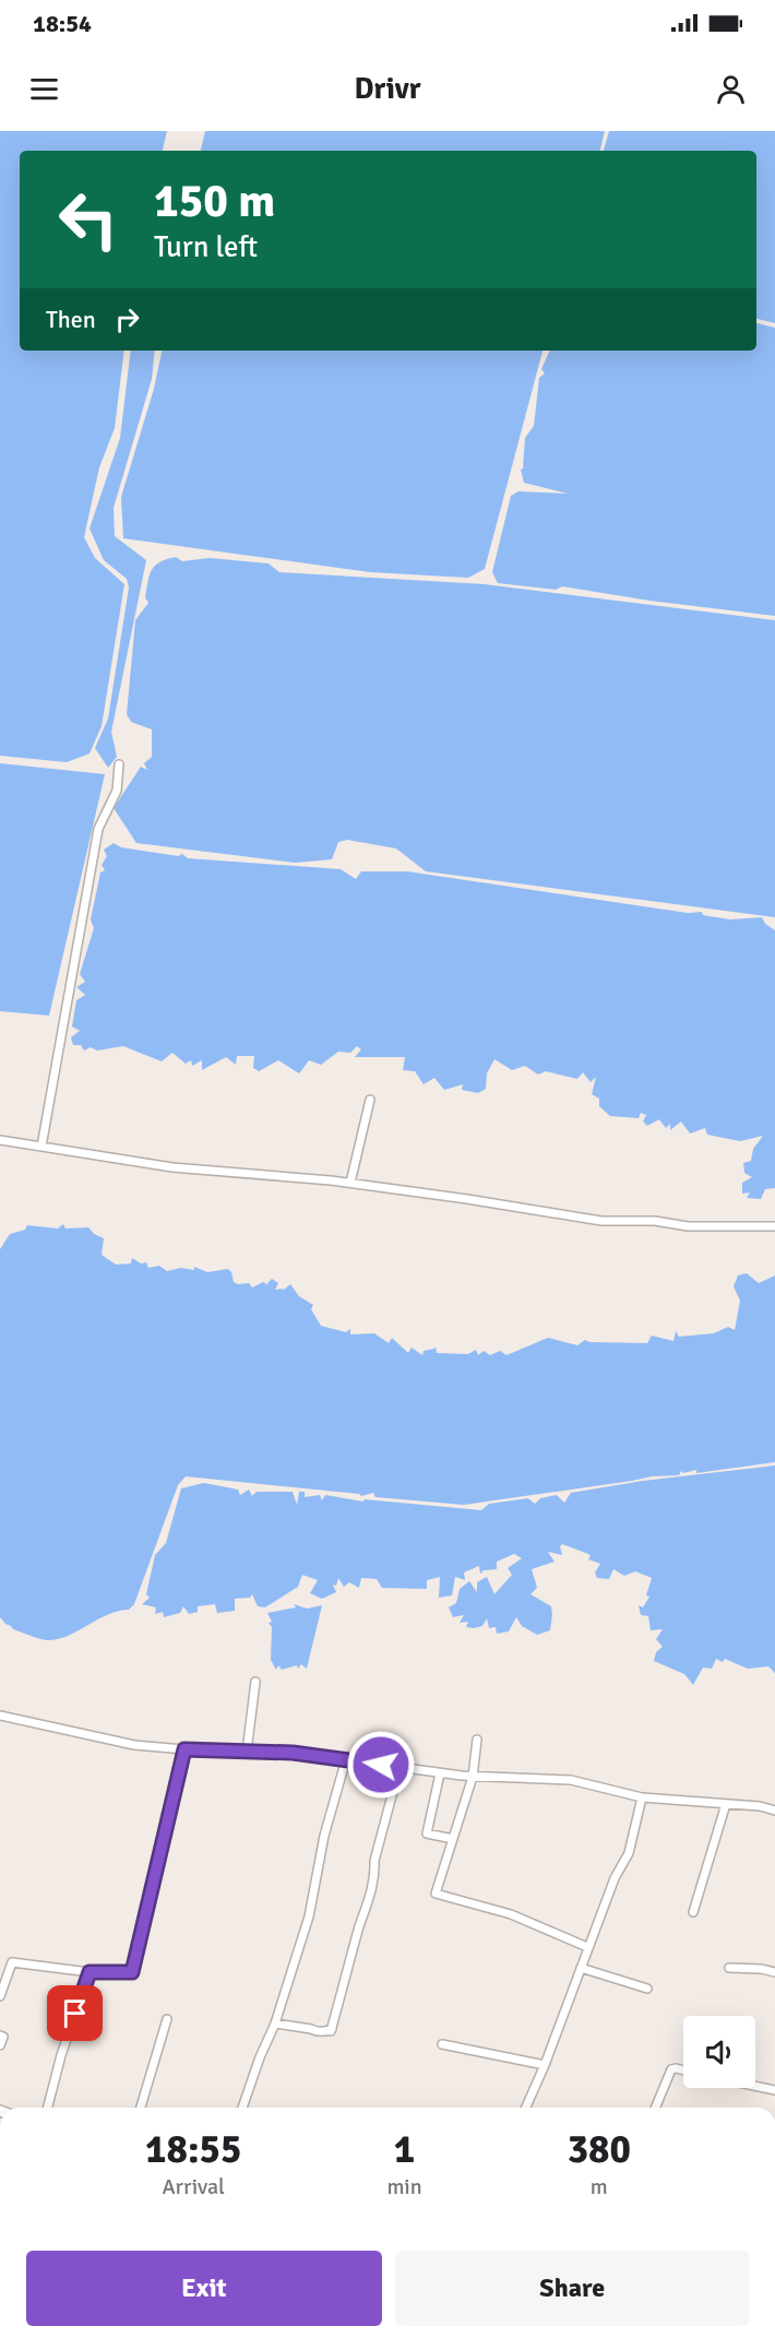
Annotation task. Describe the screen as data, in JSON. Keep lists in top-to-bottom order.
{
  "page": {
    "status": "18:54",
    "header": "Drivr",
    "turn": ["150 m", "Turn left"],
    "then": "Then",
    "eta": [
      "18:55",
      "Arrival",
      "1",
      "min",
      "380",
      "m"
    ],
    "buttons": ["Exit", "Share"]
  }
}
